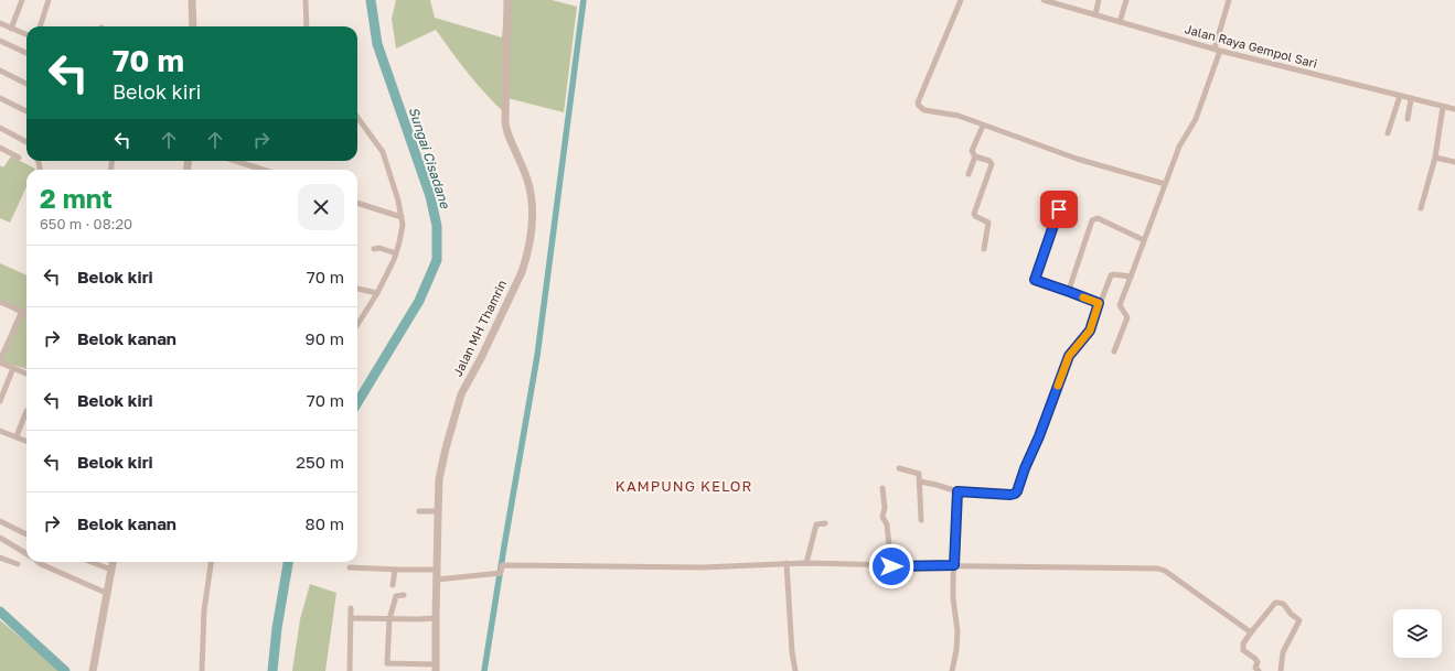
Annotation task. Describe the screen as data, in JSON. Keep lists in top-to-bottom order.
{
  "streets": {
    "street": ["Jalan Raya Gempol Sari", "Jalan MH Thamrin"]
  },
  "districts": ["KAMPUNG KELOR"],
  "water": ["Sungai Cisadane"],
  "page": {
    "turn": ["70 m", "Belok kiri"],
    "heading": ["2 mnt", "650 m · 08:20"],
    "list": [
      {
        "name": "Belok kiri",
        "value": "70 m"
      },
      {
        "name": "Belok kanan",
        "value": "90 m"
      },
      {
        "name": "Belok kiri",
        "value": "70 m"
      },
      {
        "name": "Belok kiri",
        "value": "250 m"
      },
      {
        "name": "Belok kanan",
        "value": "80 m"
      }
    ]
  }
}
